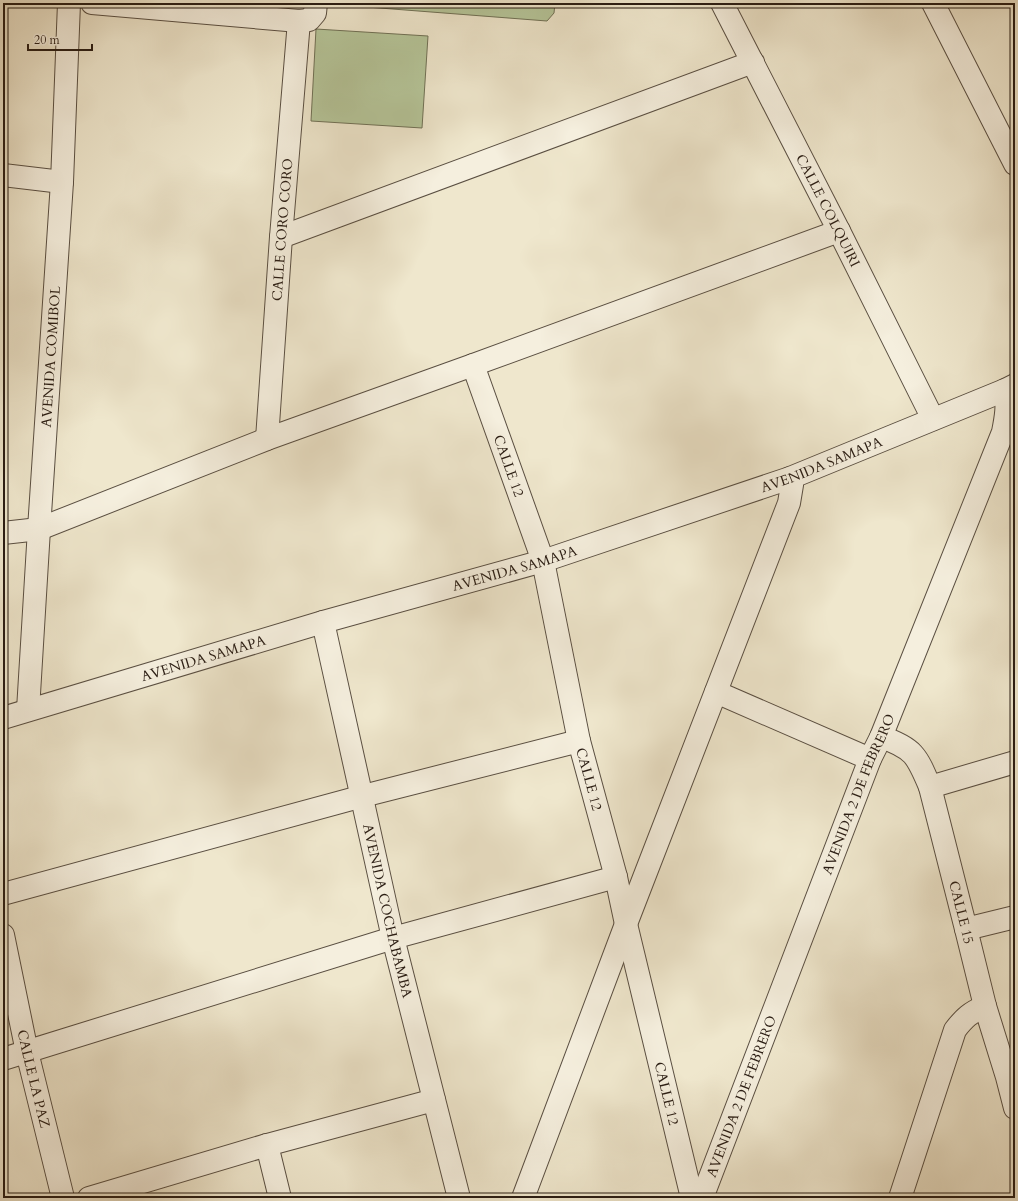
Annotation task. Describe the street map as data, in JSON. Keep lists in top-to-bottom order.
{
  "streets": {
    "street": [
      "CALLE COLQUIRI",
      "CALLE CORO CORO",
      "AVENIDA COMIBOL",
      "AVENIDA SAMAPA",
      "CALLE 12",
      "AVENIDA 2 DE FEBRERO",
      "AVENIDA COCHABAMBA",
      "CALLE 15",
      "CALLE LA PAZ"
    ]
  },
  "crossings": [
    ["CALLE COLQUIRI", "AVENIDA SAMAPA"],
    ["AVENIDA COMIBOL", "AVENIDA SAMAPA"],
    ["AVENIDA SAMAPA", "CALLE 12"],
    ["AVENIDA SAMAPA", "AVENIDA 2 DE FEBRERO"],
    ["AVENIDA SAMAPA", "AVENIDA COCHABAMBA"],
    ["AVENIDA 2 DE FEBRERO", "CALLE 15"]
  ],
  "scale_bar": "20 m"
}
